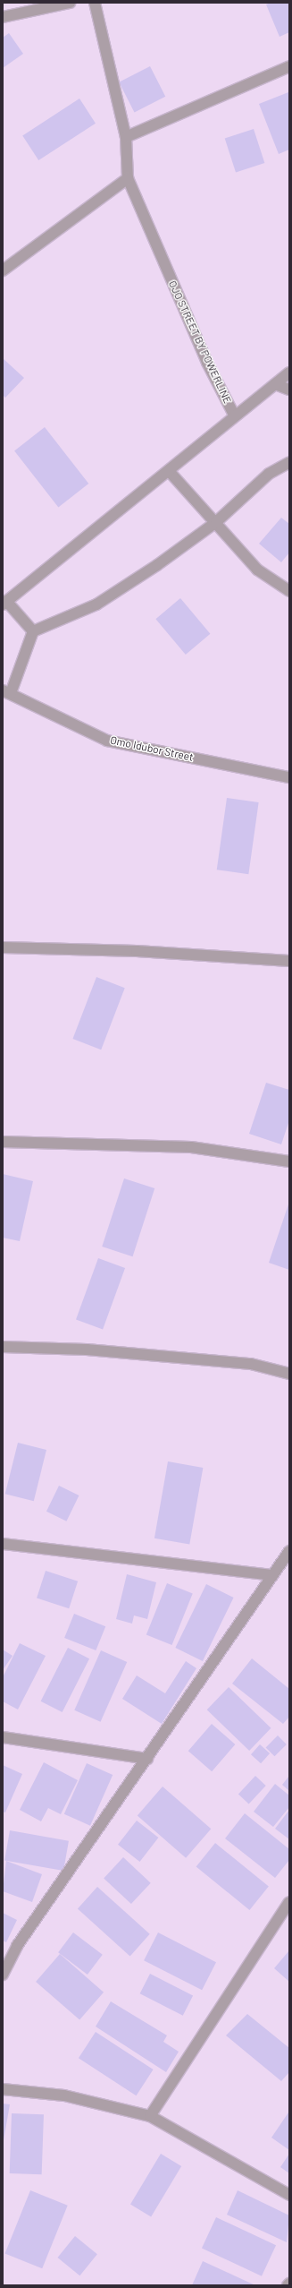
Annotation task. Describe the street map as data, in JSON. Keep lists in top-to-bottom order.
{
  "streets": {
    "street": ["OJO STREET BY POWERLINE", "Omo Idubor Street"]
  }
}
